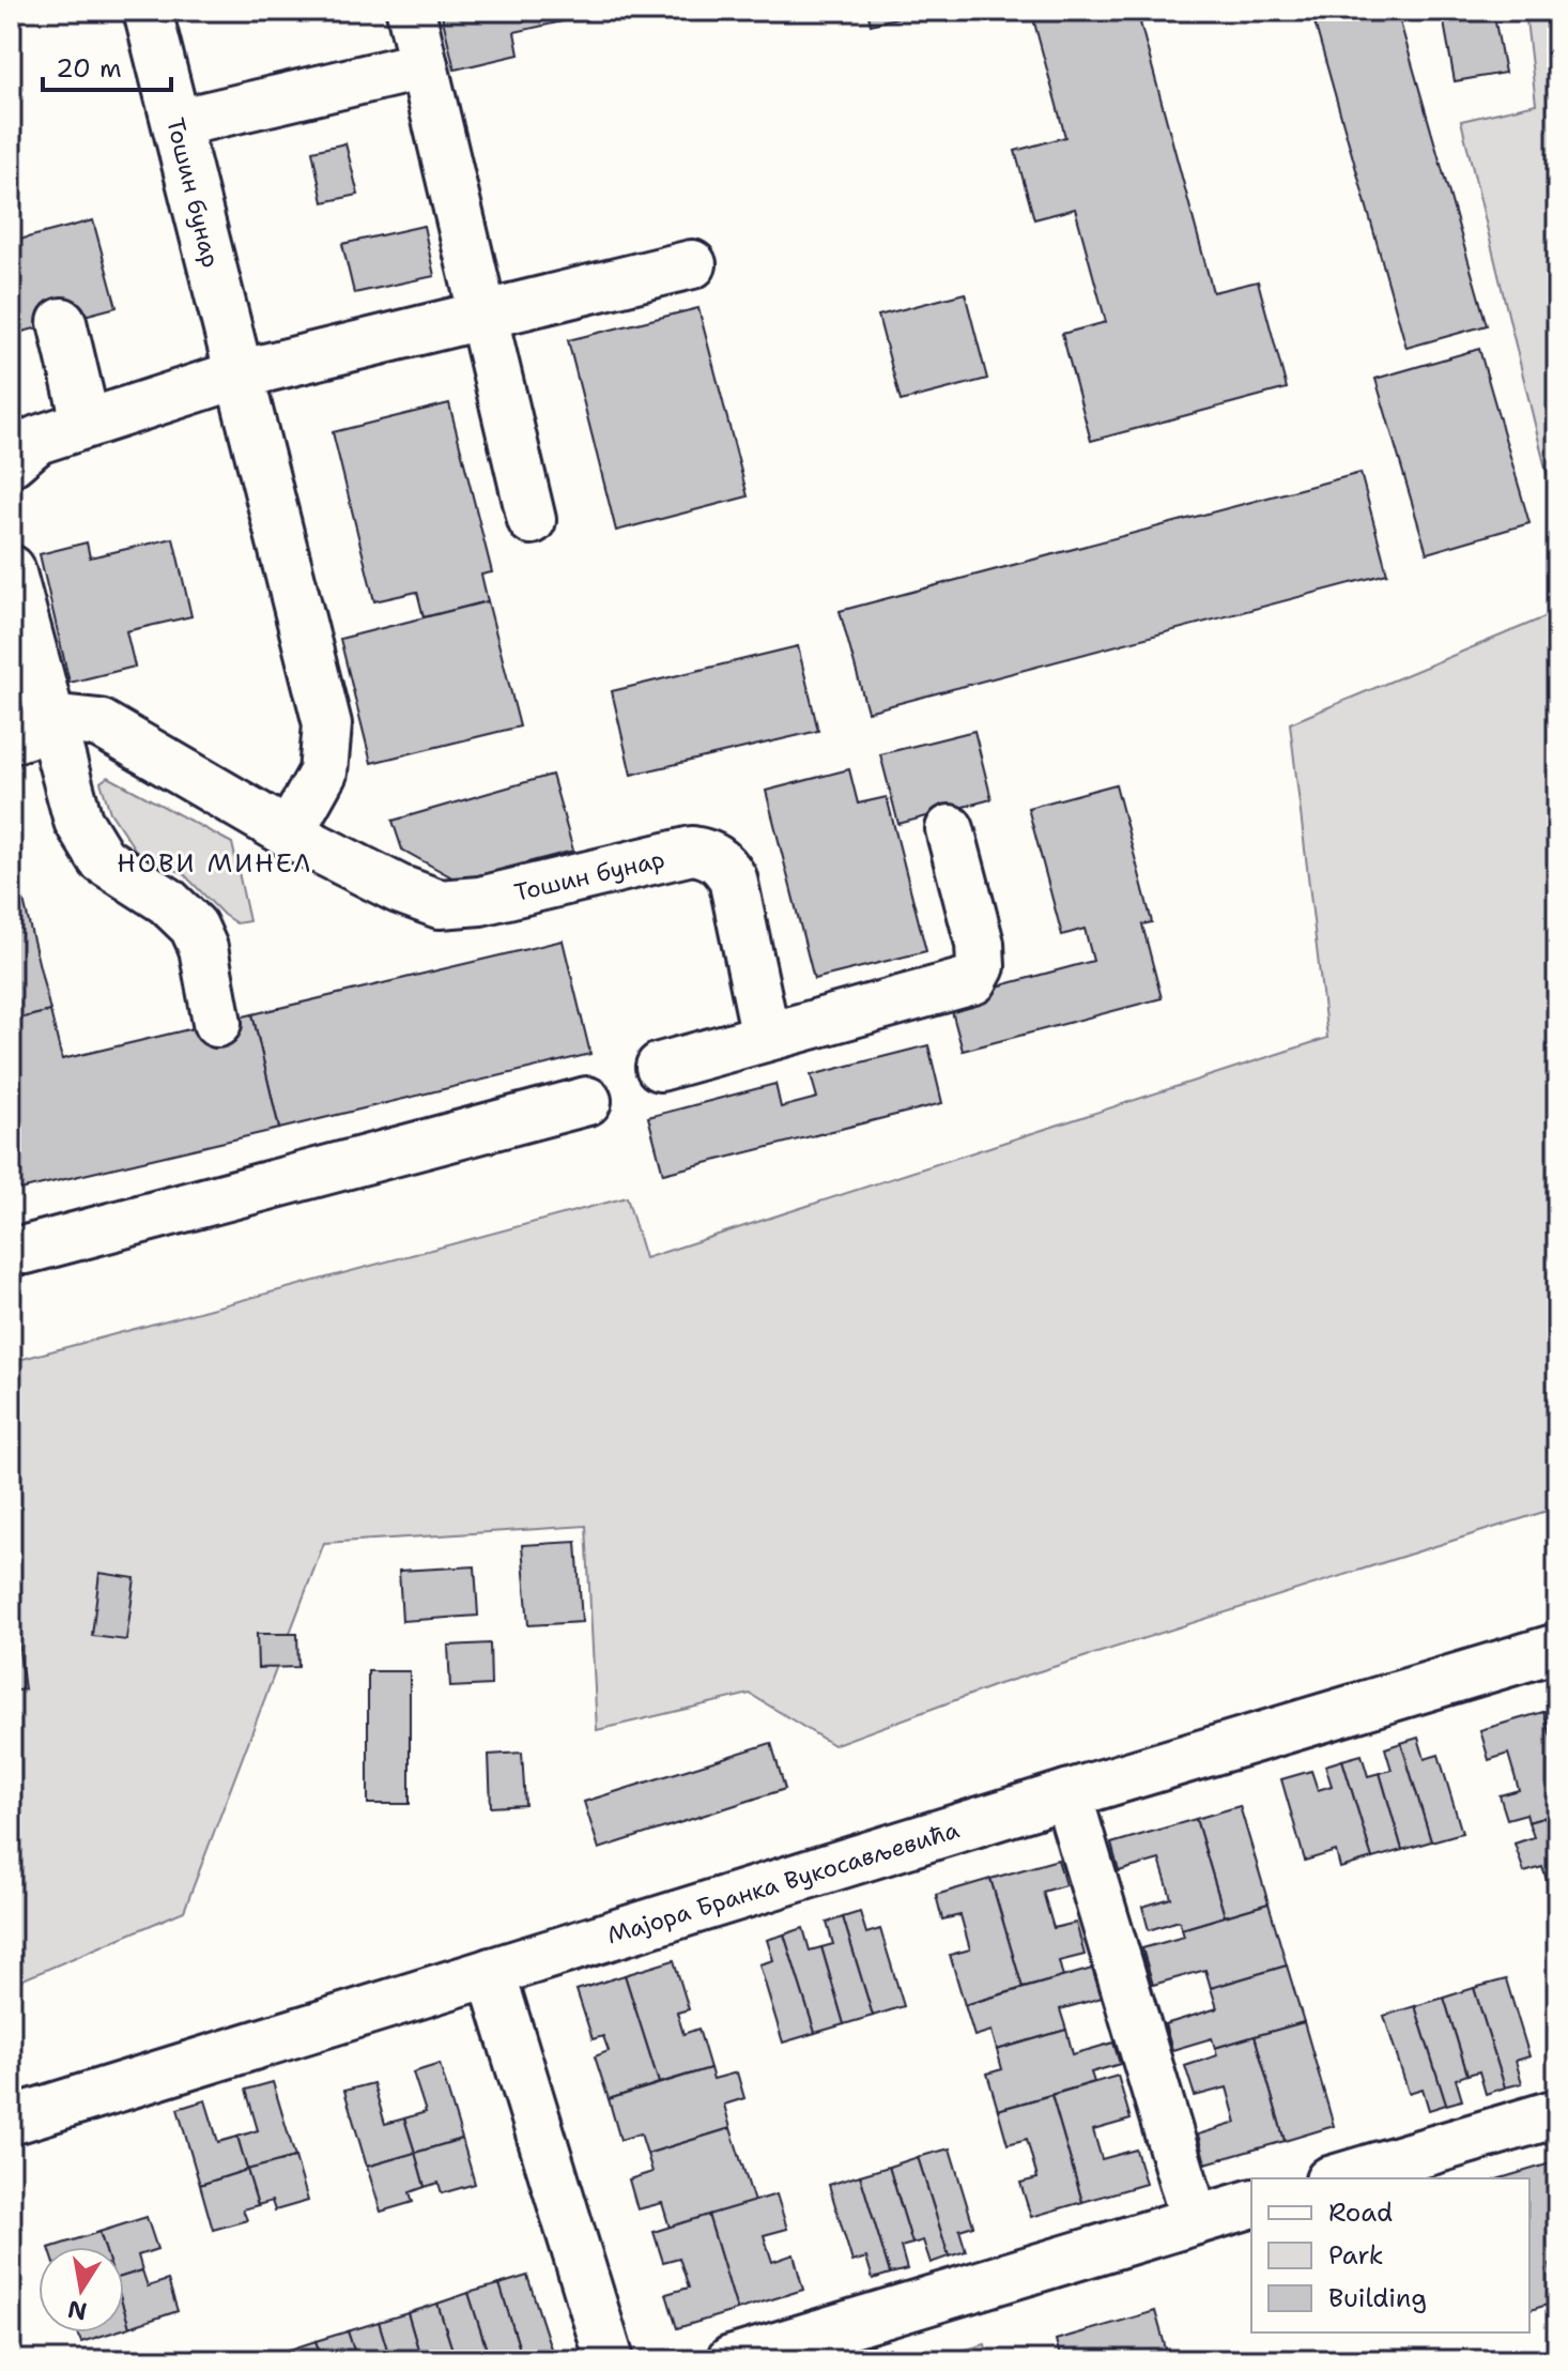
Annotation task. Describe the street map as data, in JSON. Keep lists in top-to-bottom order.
{
  "streets": {
    "street": ["Тошин бунар", "Мајора Бранка Вукосављевића"]
  },
  "districts": ["НОВИ МИНЕЛ"],
  "legend": ["Road", "Park", "Building"],
  "scale_bar": "20 m",
  "north": "bottom"
}
